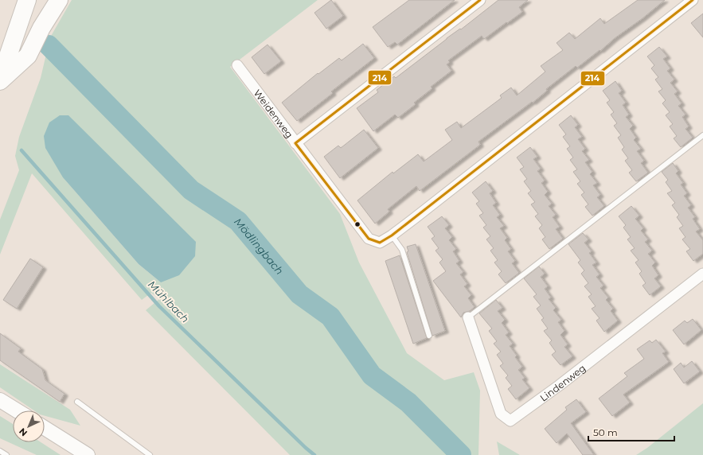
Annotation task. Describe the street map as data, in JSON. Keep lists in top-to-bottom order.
{
  "streets": {
    "street": ["Weidenweg", "Lindenweg"]
  },
  "water": ["Mödlingbach", "Mühlbach"],
  "lines": ["transit line 214"],
  "scale_bar": "50 m",
  "north": "bottom left"
}
